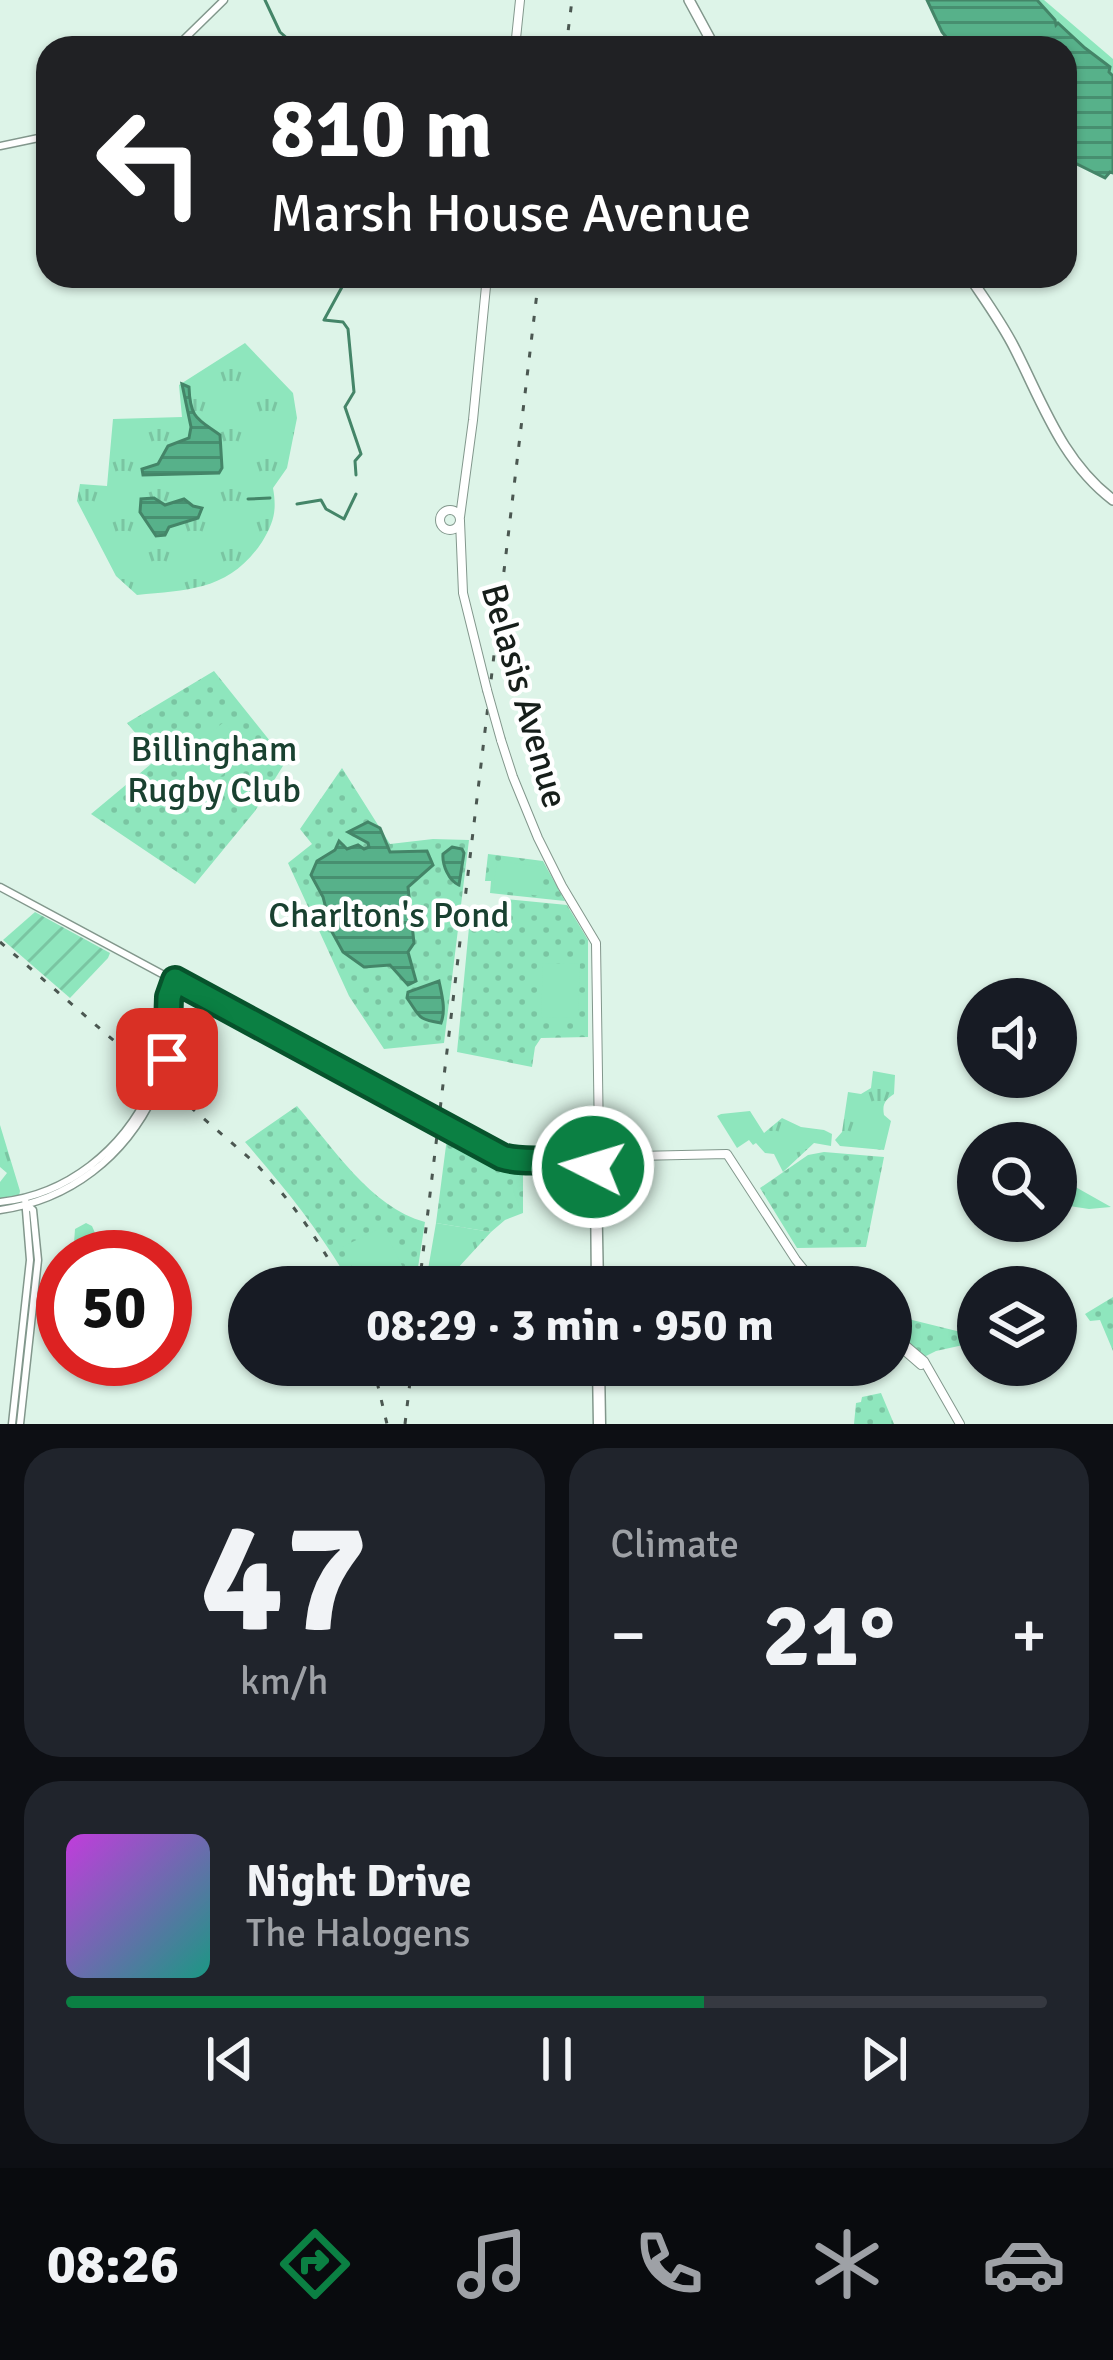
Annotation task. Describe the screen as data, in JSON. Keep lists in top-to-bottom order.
{
  "streets": {
    "main road": ["Belasis Avenue"]
  },
  "parks": ["Billingham Rugby Club", "Charlton's Pond"],
  "page": {
    "turn": ["810 m", "Marsh House Avenue"],
    "limit": "50",
    "trip": "08:29 · 3 min · 950 m",
    "tile": [
      ["47", "km/h"],
      "Climate"
    ],
    "heat": ["−", "21°", "+"],
    "song": ["Night Drive", "The Halogens"],
    "tabs": "08:26"
  }
}
